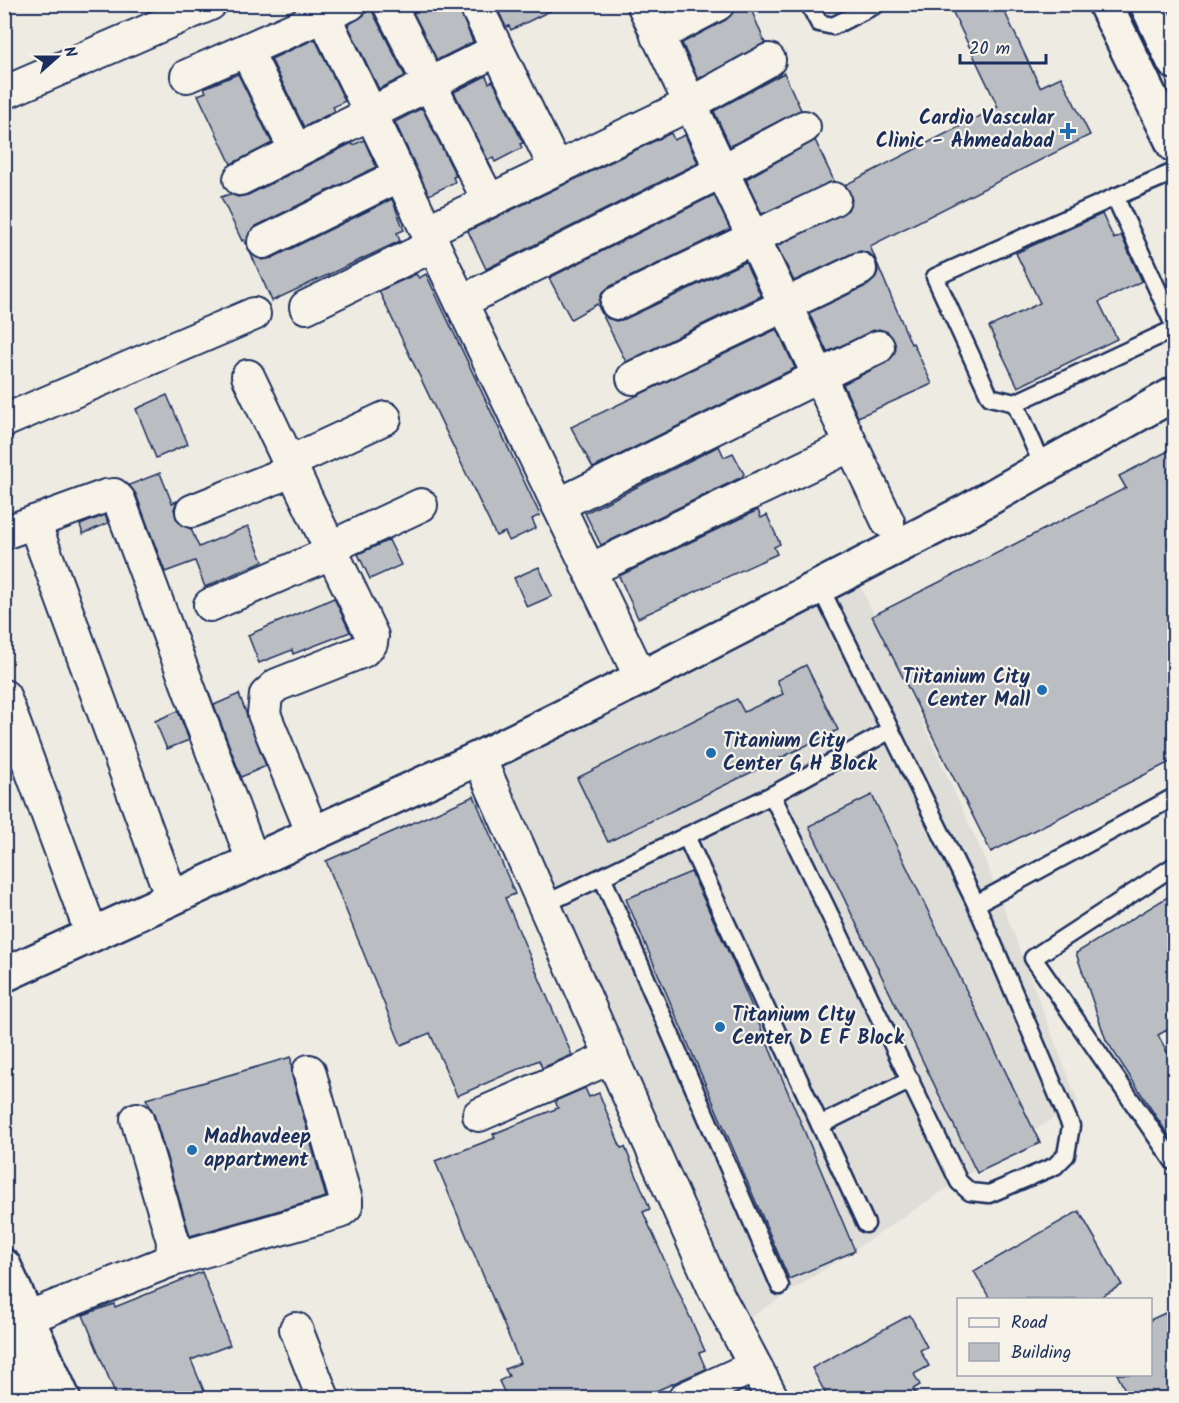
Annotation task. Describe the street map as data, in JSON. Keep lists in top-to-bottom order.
{
  "places": {
    "health": ["Cardio Vascular Clinic - Ahmedabad"],
    "other": [
      "Tiitanium City Center Mall",
      "Titanium City Center G H Block",
      "Titanium CIty Center D E F Block",
      "Madhavdeep appartment"
    ]
  },
  "legend": ["Road", "Building"],
  "scale_bar": "20 m",
  "north": "right"
}
